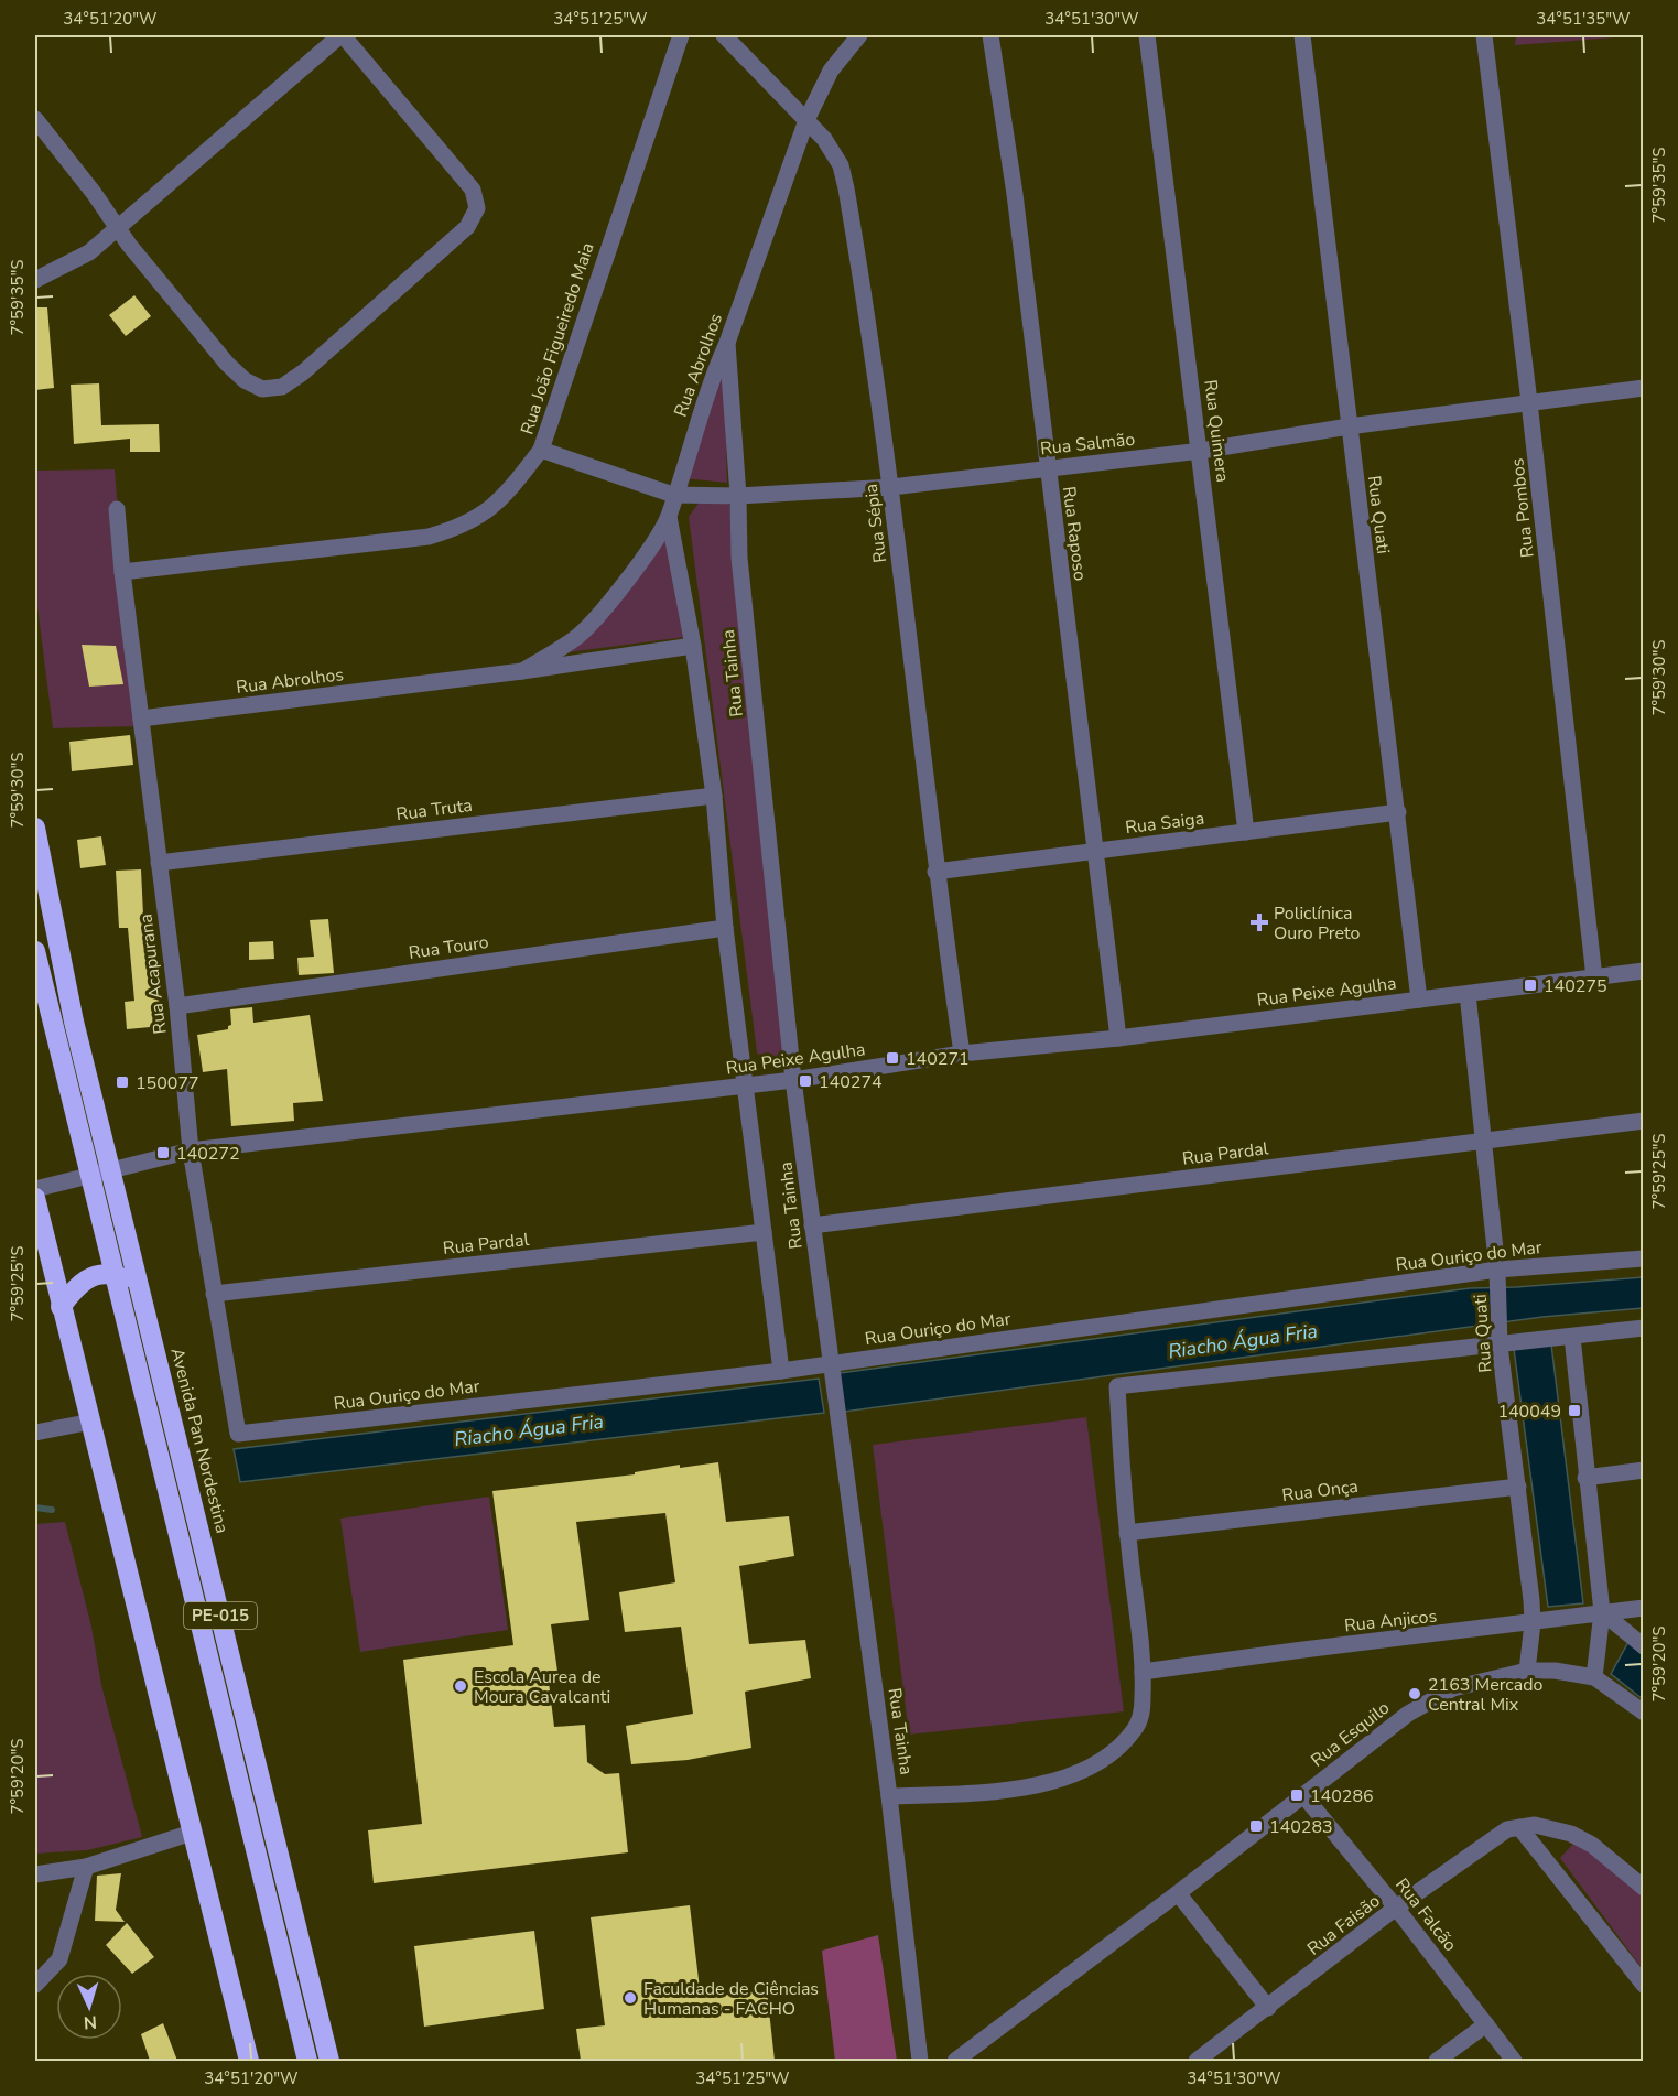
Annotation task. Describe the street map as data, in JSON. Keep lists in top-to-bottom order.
{
  "streets": {
    "highway": ["Avenida Pan Nordestina", "PE-015"],
    "street": [
      "Rua João Figueiredo Maia",
      "Rua Abrolhos",
      "Rua Quimera",
      "Rua Salmão",
      "Rua Pombos",
      "Rua Quati",
      "Rua Sépia",
      "Rua Raposo",
      "Rua Tainha",
      "Rua Truta",
      "Rua Saiga",
      "Rua Touro",
      "Rua Acapurana",
      "Rua Peixe Agulha",
      "Rua Pardal",
      "Rua Ouriço do Mar",
      "Rua Onça",
      "Rua Anjicos",
      "Rua Esquilo",
      "Rua Falcão",
      "Rua Faisão"
    ]
  },
  "crossings": [
    ["Rua João Figueiredo Maia", "Rua Salmão"],
    ["Rua João Figueiredo Maia", "Rua Acapurana"],
    ["Rua Abrolhos", "Rua Salmão"],
    ["Rua Abrolhos", "Rua Sépia"],
    ["Rua Abrolhos", "Rua Tainha"],
    ["Rua Abrolhos", "Rua Acapurana"],
    ["Rua Quimera", "Rua Salmão"],
    ["Rua Quimera", "Rua Saiga"],
    ["Rua Salmão", "Rua Pombos"],
    ["Rua Salmão", "Rua Quati"],
    ["Rua Salmão", "Rua Sépia"],
    ["Rua Salmão", "Rua Raposo"],
    ["Rua Salmão", "Rua Tainha"],
    ["Rua Pombos", "Rua Peixe Agulha"],
    ["Rua Quati", "Rua Saiga"],
    ["Rua Quati", "Rua Peixe Agulha"],
    ["Rua Quati", "Rua Pardal"],
    ["Rua Quati", "Rua Ouriço do Mar"],
    ["Rua Quati", "Rua Onça"],
    ["Rua Quati", "Rua Anjicos"],
    ["Rua Quati", "Rua Esquilo"],
    ["Rua Sépia", "Rua Saiga"],
    ["Rua Sépia", "Rua Peixe Agulha"],
    ["Rua Raposo", "Rua Saiga"],
    ["Rua Raposo", "Rua Peixe Agulha"],
    ["Rua Tainha", "Rua Truta"],
    ["Rua Tainha", "Rua Touro"],
    ["Rua Tainha", "Rua Peixe Agulha"],
    ["Rua Tainha", "Rua Pardal"],
    ["Rua Tainha", "Rua Ouriço do Mar"],
    ["Rua Truta", "Rua Acapurana"],
    ["Rua Touro", "Rua Acapurana"],
    ["Rua Acapurana", "Rua Peixe Agulha"],
    ["Rua Acapurana", "Rua Pardal"],
    ["Rua Acapurana", "Rua Ouriço do Mar"],
    ["Rua Peixe Agulha", "Avenida Pan Nordestina"],
    ["Rua Esquilo", "Rua Falcão"],
    ["Rua Falcão", "Rua Faisão"]
  ],
  "water": ["Riacho Água Fria"],
  "places": {
    "health": ["Policlínica Ouro Preto"],
    "transit": [
      "140275",
      "140271",
      "140274",
      "150077",
      "140272",
      "140049",
      "140286",
      "140283"
    ],
    "other": ["Escola Aurea de Moura Cavalcanti", "2163 Mercado Central Mix", "Faculdade de Ciências Humanas - FACHO"]
  },
  "north": "bottom",
  "coordinates": [
    "34°51'20\"W",
    "34°51'25\"W",
    "34°51'30\"W",
    "34°51'35\"W",
    "7°59'35\"S",
    "7°59'30\"S",
    "7°59'25\"S",
    "7°59'20\"S"
  ]
}
